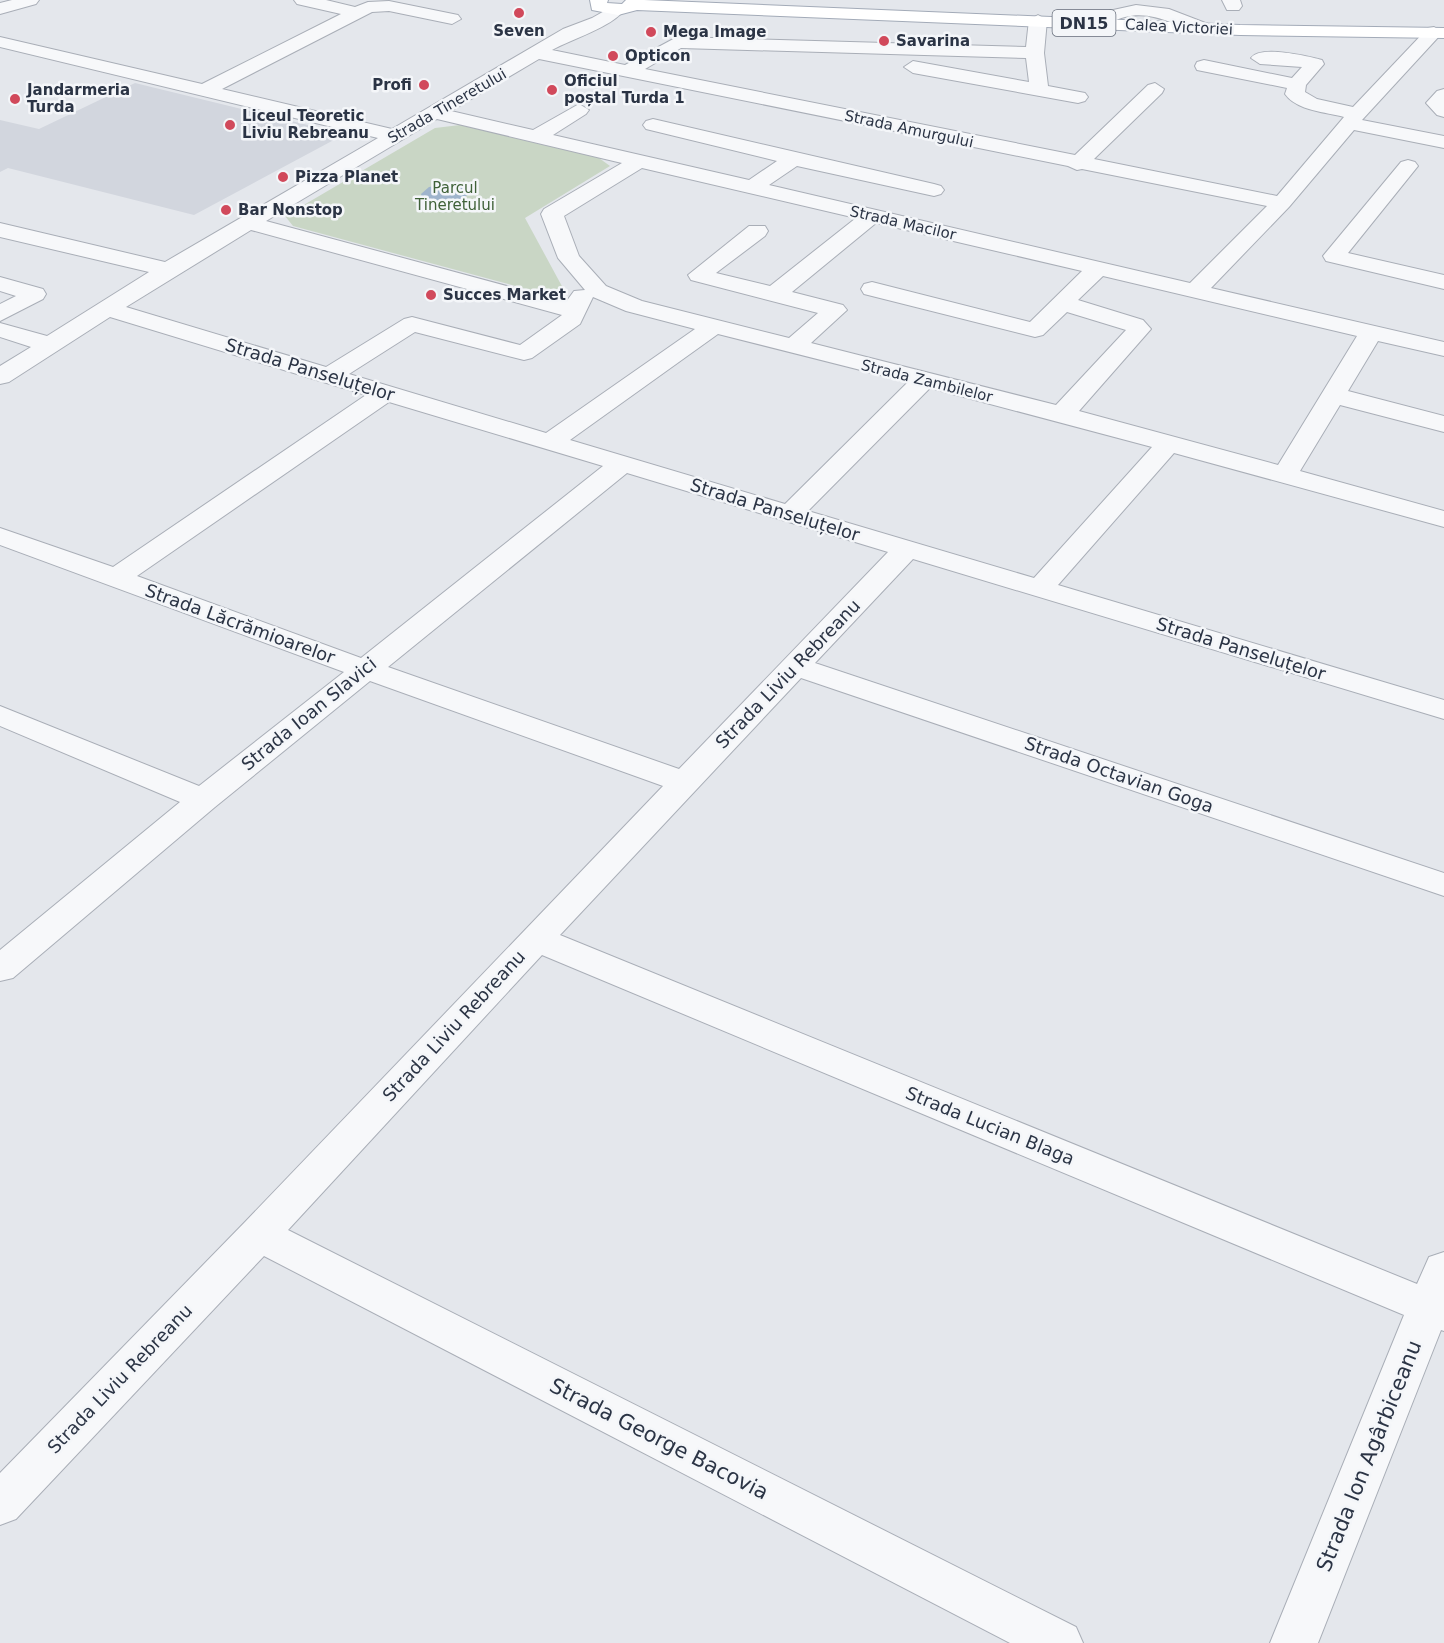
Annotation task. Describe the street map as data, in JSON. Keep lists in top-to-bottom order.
{
  "streets": {
    "main road": ["DN15", "Calea Victoriei"],
    "street": [
      "Strada Tineretului",
      "Strada Amurgului",
      "Strada Macilor",
      "Strada Panseluțelor",
      "Strada Zambilelor",
      "Strada Lăcrămioarelor",
      "Strada Liviu Rebreanu",
      "Strada Ioan Slavici",
      "Strada Octavian Goga",
      "Strada Lucian Blaga",
      "Strada George Bacovia",
      "Strada Ion Agârbiceanu"
    ]
  },
  "crossings": [
    ["Calea Victoriei", "Strada Tineretului"],
    ["Strada Tineretului", "Strada Amurgului"],
    ["Strada Tineretului", "Strada Macilor"],
    ["Strada Tineretului", "Strada Panseluțelor"],
    ["Strada Macilor", "Strada Zambilelor"],
    ["Strada Panseluțelor", "Strada Liviu Rebreanu"],
    ["Strada Panseluțelor", "Strada Ioan Slavici"],
    ["Strada Lăcrămioarelor", "Strada Liviu Rebreanu"],
    ["Strada Lăcrămioarelor", "Strada Ioan Slavici"],
    ["Strada Liviu Rebreanu", "Strada Octavian Goga"],
    ["Strada Liviu Rebreanu", "Strada Lucian Blaga"],
    ["Strada Liviu Rebreanu", "Strada George Bacovia"],
    ["Strada Lucian Blaga", "Strada Ion Agârbiceanu"]
  ],
  "parks": ["Parcul Tineretului"],
  "places": [
    "Seven",
    "Mega Image",
    "Savarina",
    "Opticon",
    "Profi",
    "Oficiul poștal Turda 1",
    "Jandarmeria Turda",
    "Liceul Teoretic Liviu Rebreanu",
    "Pizza Planet",
    "Bar Nonstop",
    "Succes Market"
  ]
}
